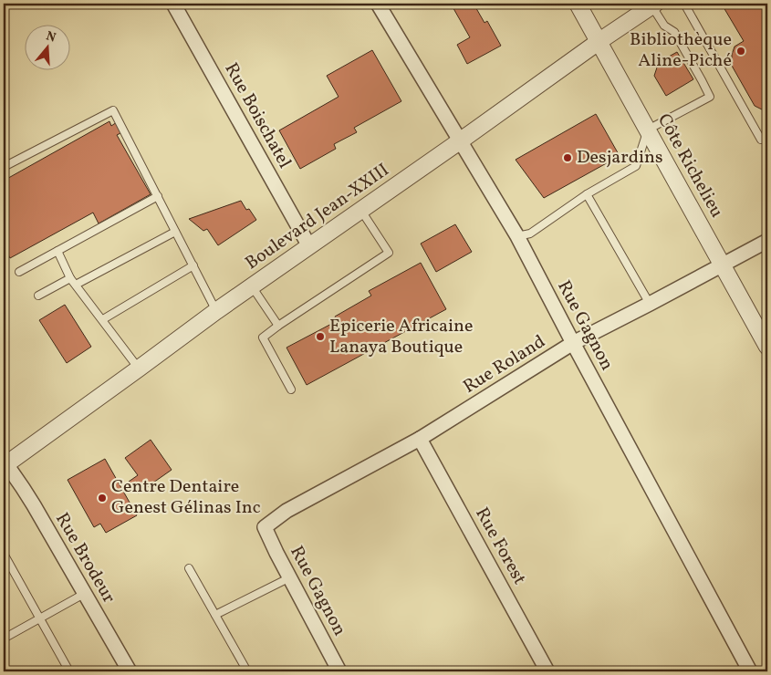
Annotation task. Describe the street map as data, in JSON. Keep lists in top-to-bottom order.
{
  "streets": {
    "street": [
      "Rue Boischatel",
      "Côte Richelieu",
      "Boulevard Jean-XXIII",
      "Rue Gagnon",
      "Rue Roland",
      "Rue Forest",
      "Rue Brodeur"
    ]
  },
  "crossings": [
    ["Rue Boischatel", "Boulevard Jean-XXIII"],
    ["Côte Richelieu", "Boulevard Jean-XXIII"],
    ["Côte Richelieu", "Rue Roland"],
    ["Boulevard Jean-XXIII", "Rue Gagnon"],
    ["Boulevard Jean-XXIII", "Rue Brodeur"],
    ["Rue Gagnon", "Rue Roland"],
    ["Rue Roland", "Rue Forest"]
  ],
  "places": [
    "Bibliothèque Aline-Piché",
    "Desjardins",
    "Epicerie Africaine Lanaya Boutique",
    "Centre Dentaire Genest Gélinas Inc"
  ],
  "north": "top"
}
